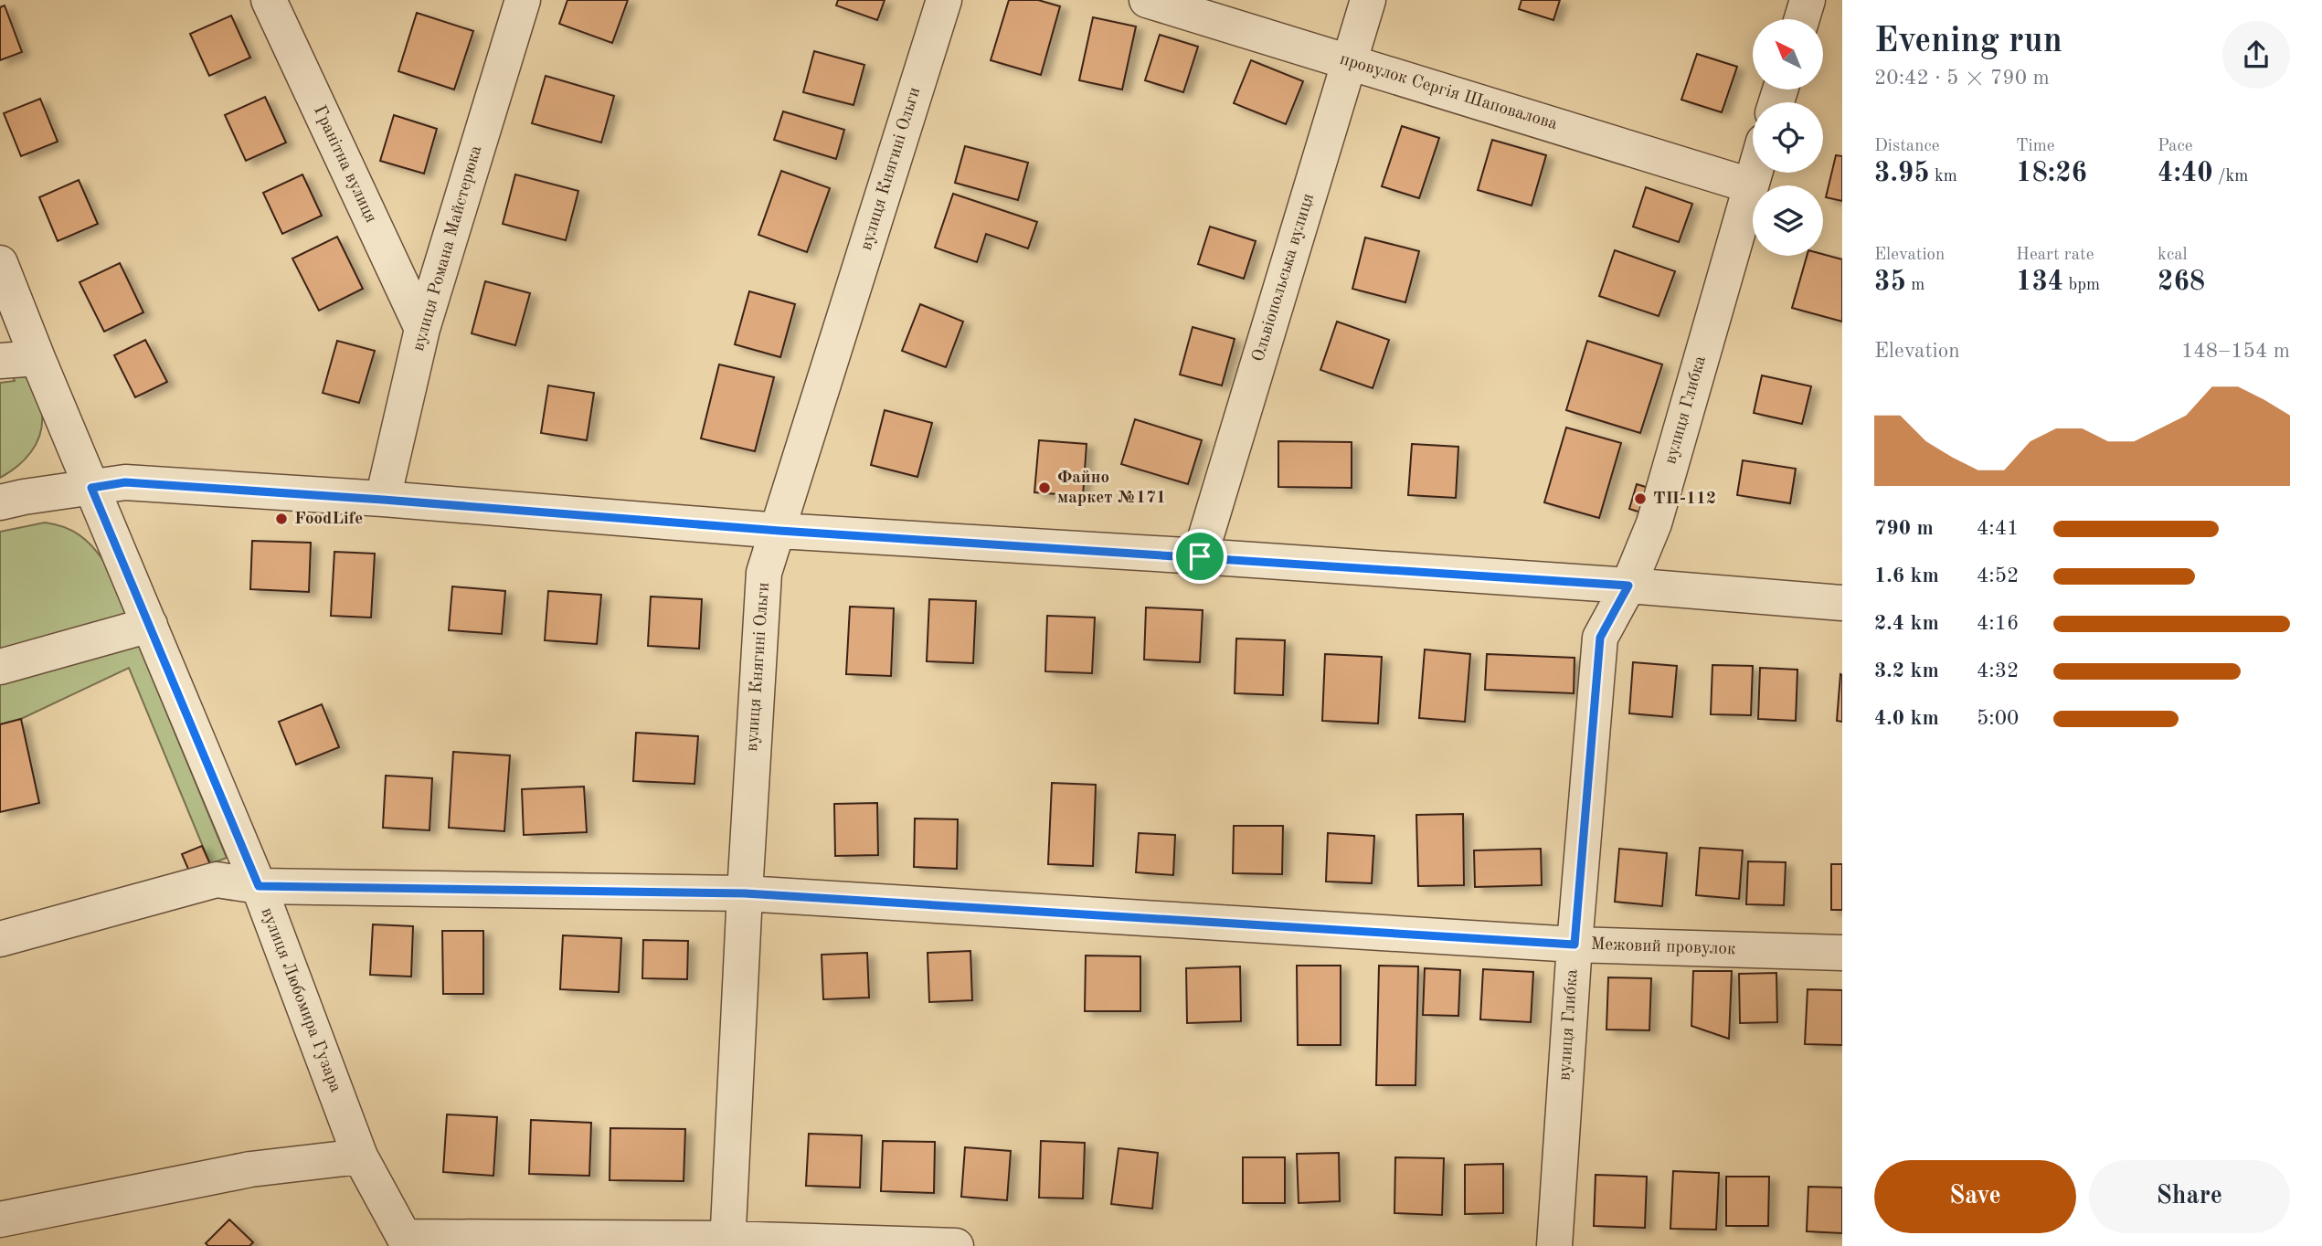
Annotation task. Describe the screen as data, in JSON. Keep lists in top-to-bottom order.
{
  "streets": {
    "street": [
      "провулок Сергія Шаповалова",
      "Гранітна вулиця",
      "вулиця Княгині Ольги",
      "вулиця Романа Майстерюка",
      "Ольвіопольська вулиця",
      "вулиця Глибка",
      "Межовий провулок",
      "вулиця Любомира Гузара"
    ]
  },
  "crossings": [
    ["провулок Сергія Шаповалова", "Ольвіопольська вулиця"],
    ["провулок Сергія Шаповалова", "вулиця Глибка"],
    ["Гранітна вулиця", "вулиця Романа Майстерюка"],
    ["вулиця Княгині Ольги", "Межовий провулок"],
    ["вулиця Княгині Ольги", "вулиця Любомира Гузара"],
    ["вулиця Глибка", "Межовий провулок"],
    ["Межовий провулок", "вулиця Любомира Гузара"]
  ],
  "places": ["Файно маркет №171", "ТП-112", "FoodLife"],
  "north": "top left",
  "page": {
    "heading": ["Evening run", "20:42 · 5 × 790 m"],
    "stats": [
      ["Distance", "3.95 km"],
      ["Time", "18:26"],
      ["Pace", "4:40 /km"],
      ["Elevation", "35 m"],
      ["Heart rate", "134 bpm"],
      ["kcal", "268"]
    ],
    "chart": ["Elevation", "148–154 m"],
    "list": [
      {
        "name": "790 m",
        "note": "4:41"
      },
      {
        "name": "1.6 km",
        "note": "4:52"
      },
      {
        "name": "2.4 km",
        "note": "4:16"
      },
      {
        "name": "3.2 km",
        "note": "4:32"
      },
      {
        "name": "4.0 km",
        "note": "5:00"
      }
    ],
    "buttons": ["Save", "Share"]
  }
}
